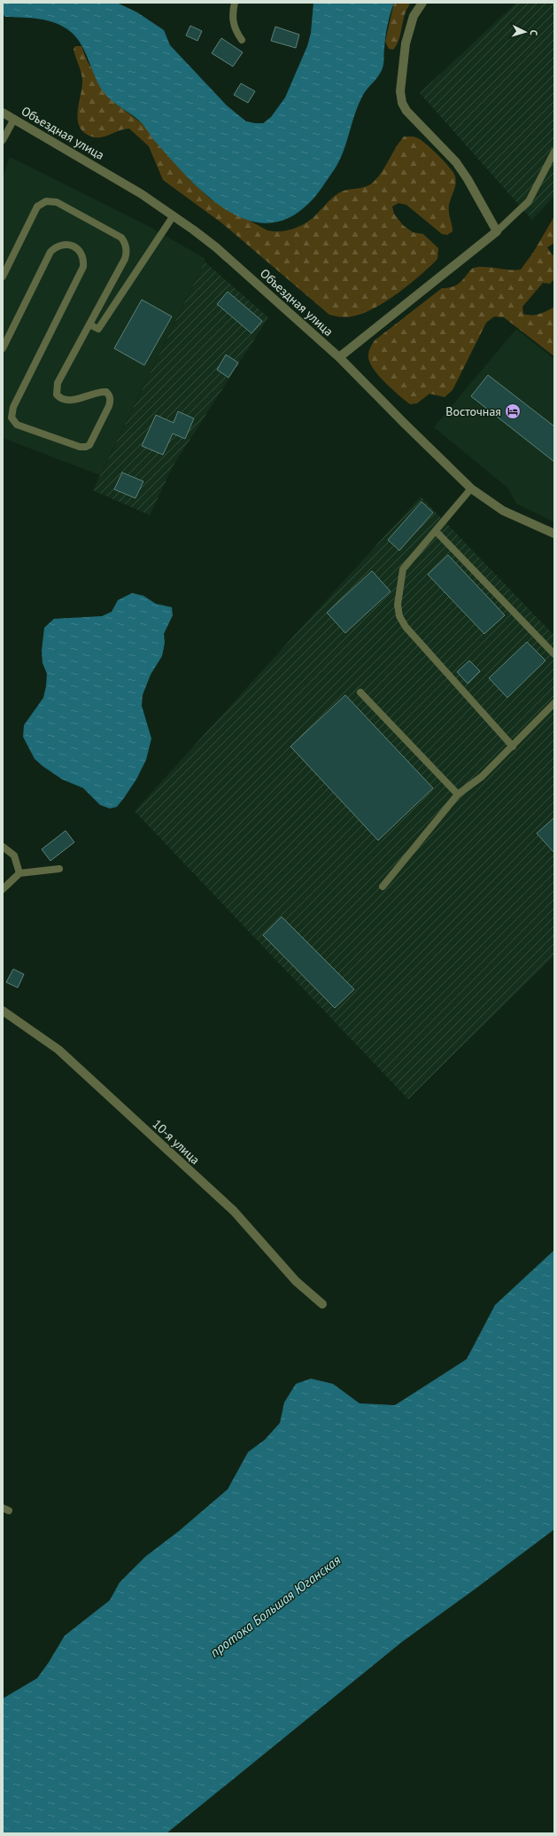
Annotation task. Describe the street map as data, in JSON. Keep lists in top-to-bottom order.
{
  "streets": {
    "street": ["Объездная улица", "10-я улица"]
  },
  "water": ["протока Большая Юганская"],
  "places": {
    "hotel": ["Восточная"]
  },
  "north": "right"
}
